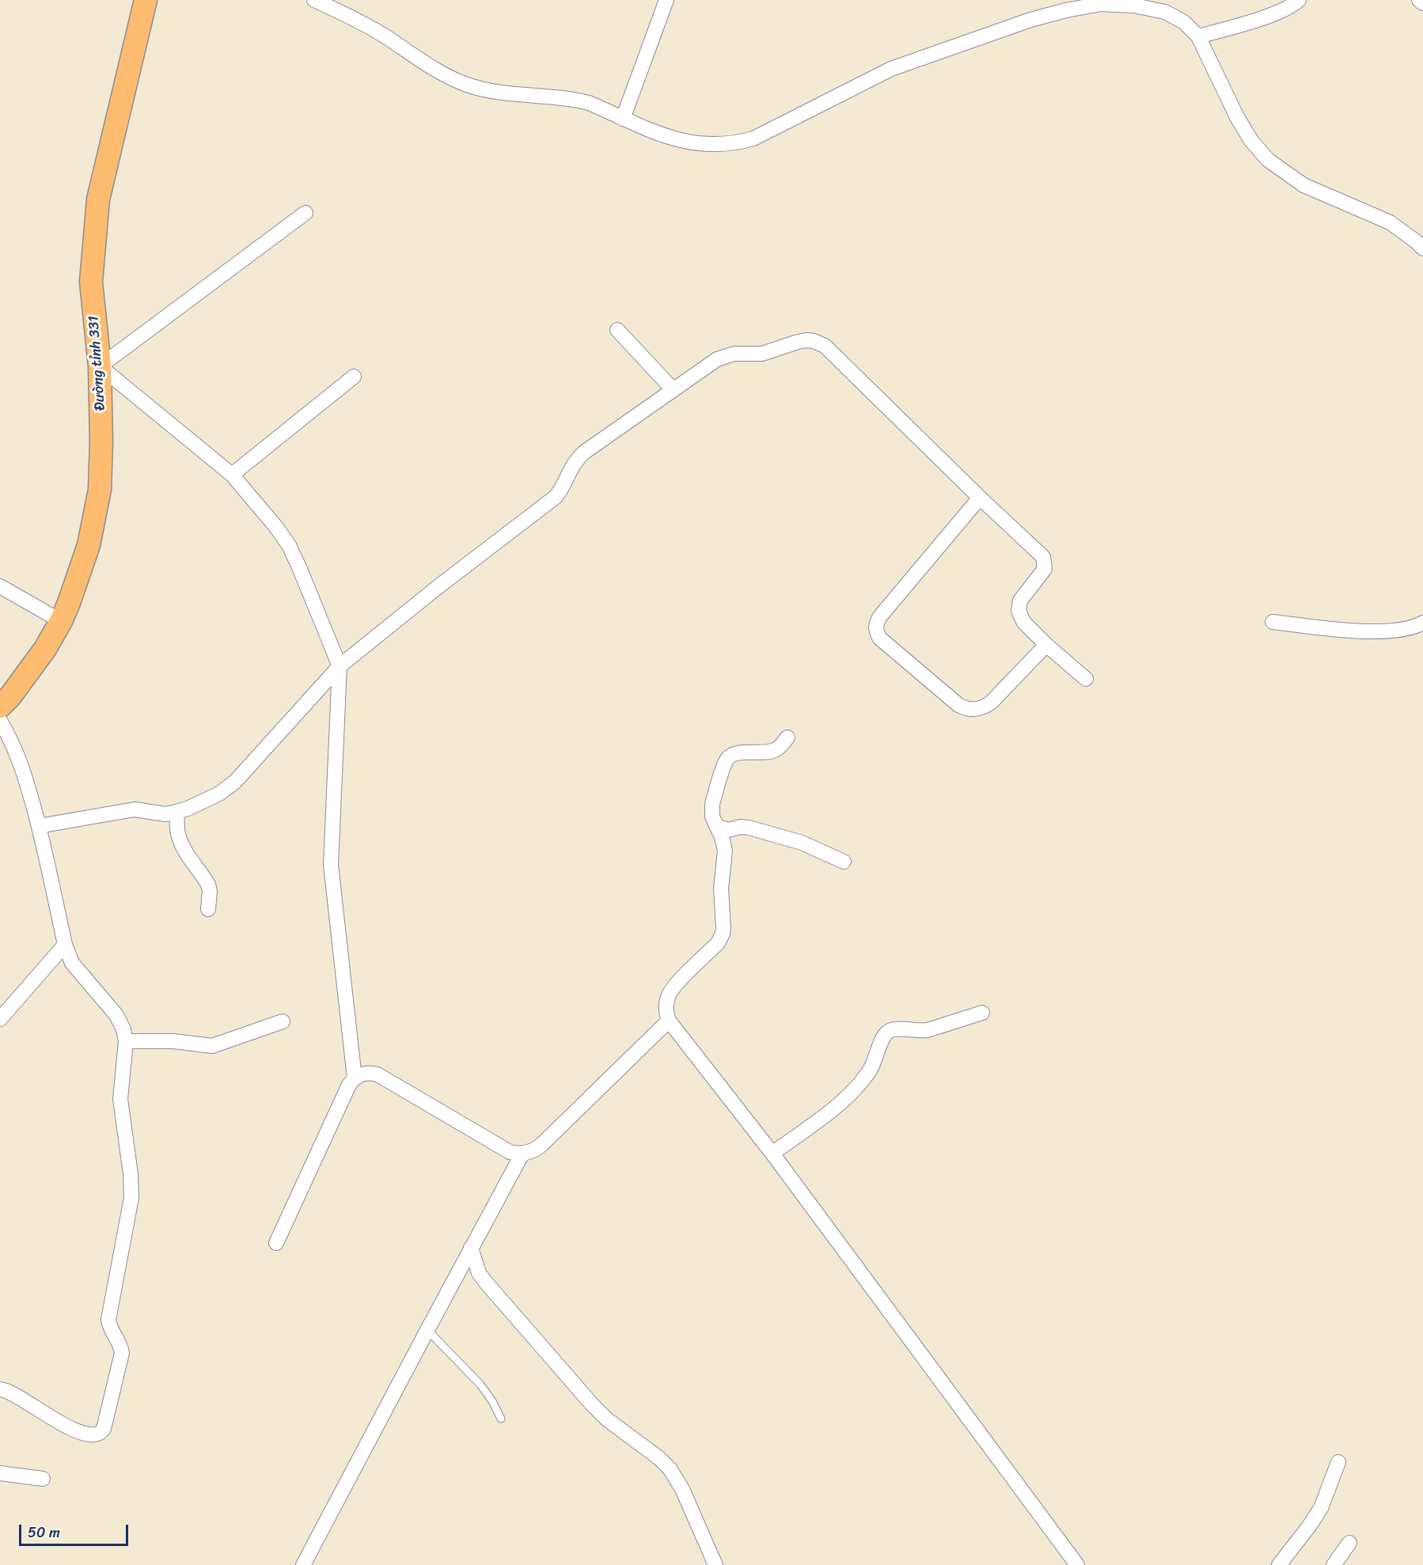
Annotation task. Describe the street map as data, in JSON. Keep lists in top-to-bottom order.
{
  "streets": {
    "main road": ["Đường tỉnh 331"]
  },
  "scale_bar": "50 m"
}
